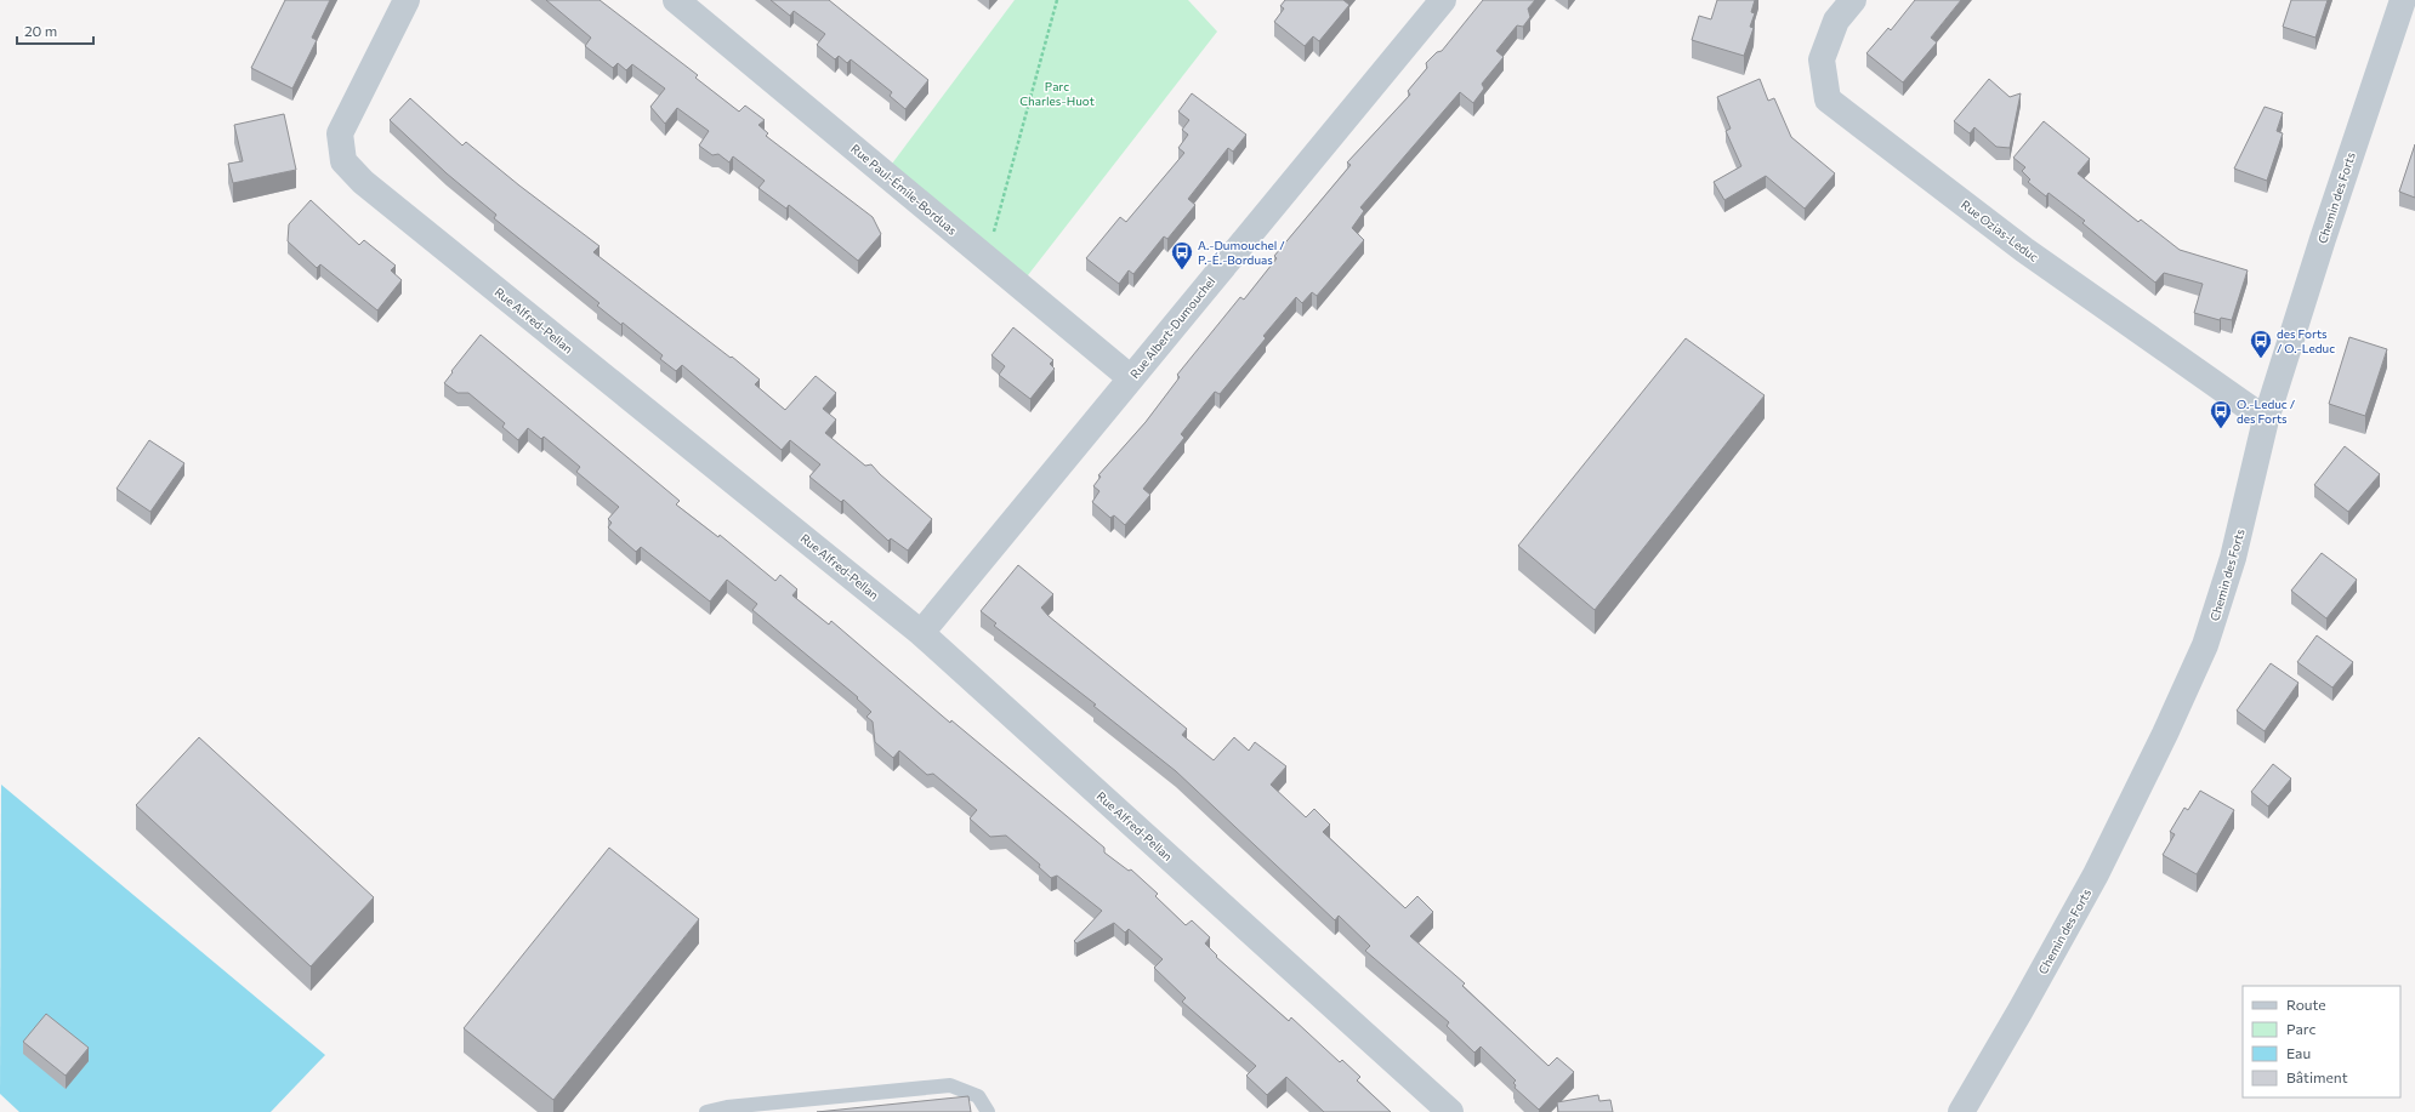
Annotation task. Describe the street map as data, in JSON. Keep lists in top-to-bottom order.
{
  "streets": {
    "street": [
      "Rue Paul-Émile-Borduas",
      "Chemin des Forts",
      "Rue Ozias-Leduc",
      "Rue Alfred-Pellan",
      "Rue Albert-Dumouchel"
    ]
  },
  "crossings": [
    ["Rue Paul-Émile-Borduas", "Rue Albert-Dumouchel"],
    ["Chemin des Forts", "Rue Ozias-Leduc"],
    ["Rue Alfred-Pellan", "Rue Albert-Dumouchel"]
  ],
  "parks": ["Parc Charles-Huot"],
  "places": {
    "bus stop": ["A.-Dumouchel / P.-É.-Borduas", "des Forts / O.-Leduc", "O.-Leduc / des Forts"]
  },
  "legend": [
    "Route",
    "Parc",
    "Eau",
    "Bâtiment"
  ],
  "scale_bar": "20 m"
}
